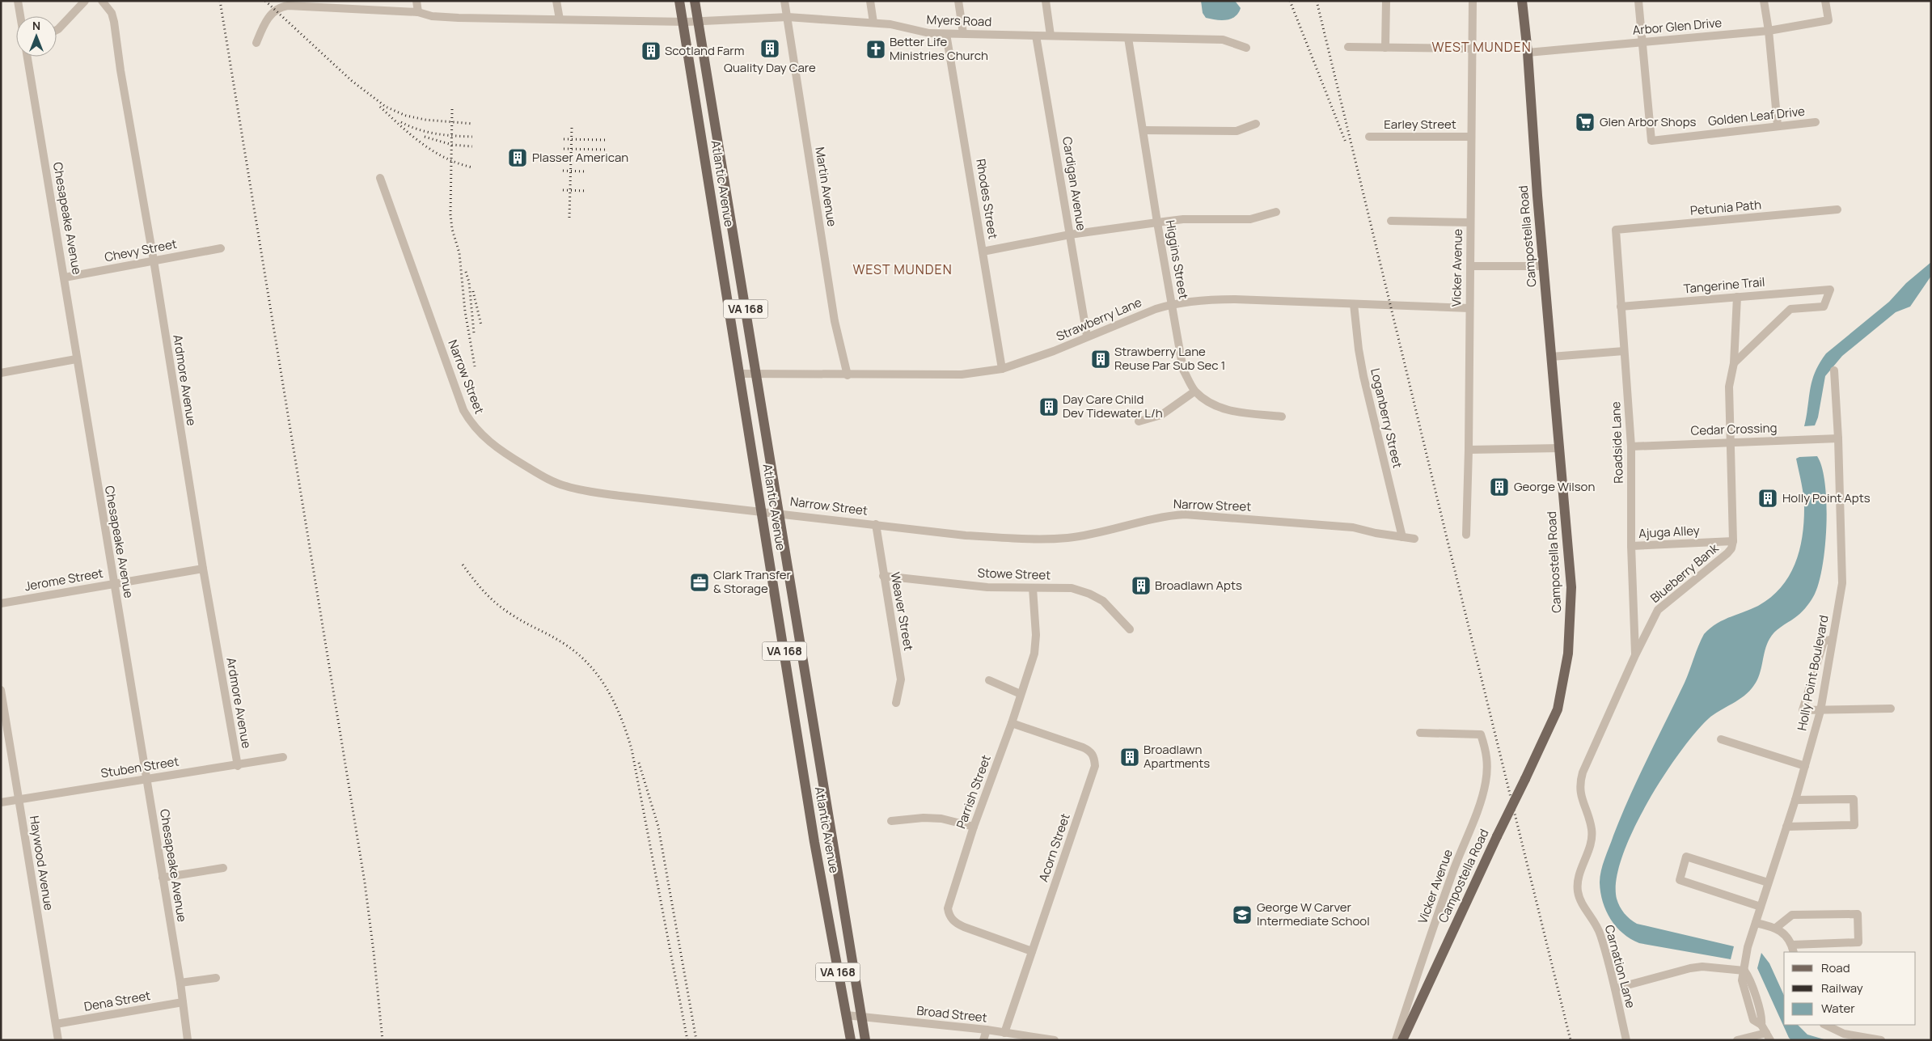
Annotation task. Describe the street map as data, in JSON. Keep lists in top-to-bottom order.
{
  "streets": {
    "main road": ["Atlantic Avenue", "Campostella Road", "VA 168"],
    "street": [
      "Myers Road",
      "Arbor Glen Drive",
      "Golden Leaf Drive",
      "Earley Street",
      "Cardigan Avenue",
      "Martin Avenue",
      "Rhodes Street",
      "Petunia Path",
      "Chesapeake Avenue",
      "Chevy Street",
      "Higgins Street",
      "Vicker Avenue",
      "Tangerine Trail",
      "Strawberry Lane",
      "Narrow Street",
      "Ardmore Avenue",
      "Loganberry Street",
      "Cedar Crossing",
      "Roadside Lane",
      "Ajuga Alley",
      "Blueberry Bank",
      "Stowe Street",
      "Jerome Street",
      "Weaver Street",
      "Holly Point Boulevard",
      "Stuben Street",
      "Parrish Street",
      "Acorn Street",
      "Haywood Avenue",
      "Carnation Lane",
      "Dena Street",
      "Broad Street"
    ]
  },
  "crossings": [
    ["Myers Road", "Atlantic Avenue"],
    ["Myers Road", "Cardigan Avenue"],
    ["Myers Road", "Martin Avenue"],
    ["Myers Road", "Rhodes Street"],
    ["Myers Road", "Higgins Street"],
    ["Arbor Glen Drive", "Golden Leaf Drive"],
    ["Arbor Glen Drive", "Campostella Road"],
    ["Earley Street", "Vicker Avenue"],
    ["Atlantic Avenue", "Strawberry Lane"],
    ["Atlantic Avenue", "Narrow Street"],
    ["Atlantic Avenue", "Broad Street"],
    ["Cardigan Avenue", "Strawberry Lane"],
    ["Martin Avenue", "Strawberry Lane"],
    ["Rhodes Street", "Strawberry Lane"],
    ["Petunia Path", "Roadside Lane"],
    ["Chesapeake Avenue", "Chevy Street"],
    ["Chesapeake Avenue", "Jerome Street"],
    ["Chesapeake Avenue", "Stuben Street"],
    ["Chesapeake Avenue", "Dena Street"],
    ["Chevy Street", "Ardmore Avenue"],
    ["Higgins Street", "Strawberry Lane"],
    ["Vicker Avenue", "Strawberry Lane"],
    ["Tangerine Trail", "Roadside Lane"],
    ["Tangerine Trail", "Blueberry Bank"],
    ["Strawberry Lane", "Loganberry Street"],
    ["Narrow Street", "Loganberry Street"],
    ["Narrow Street", "Weaver Street"],
    ["Ardmore Avenue", "Jerome Street"],
    ["Ardmore Avenue", "Stuben Street"],
    ["Cedar Crossing", "Roadside Lane"],
    ["Cedar Crossing", "Blueberry Bank"],
    ["Cedar Crossing", "Holly Point Boulevard"],
    ["Roadside Lane", "Ajuga Alley"],
    ["Roadside Lane", "Blueberry Bank"],
    ["Ajuga Alley", "Blueberry Bank"],
    ["Blueberry Bank", "Carnation Lane"],
    ["Stowe Street", "Weaver Street"],
    ["Stowe Street", "Parrish Street"],
    ["Stuben Street", "Haywood Avenue"],
    ["Parrish Street", "Acorn Street"],
    ["Acorn Street", "Broad Street"],
    ["Haywood Avenue", "Dena Street"]
  ],
  "districts": ["WEST MUNDEN", "WEST MUNDEN"],
  "places": {
    "building": [
      "Quality Day Care",
      "Scotland Farm",
      "Plasser American",
      "Strawberry Lane Reuse Par Sub Sec 1",
      "Day Care Child Dev Tidewater L/h",
      "George Wilson",
      "Holly Point Apts",
      "Broadlawn Apts",
      "Broadlawn Apartments"
    ],
    "church": ["Better Life Ministries Church"],
    "supermarket": ["Glen Arbor Shops"],
    "office": ["Clark Transfer & Storage"],
    "school or university": ["George W Carver Intermediate School"]
  },
  "legend": ["Road", "Railway", "Water"],
  "north": "top"
}
